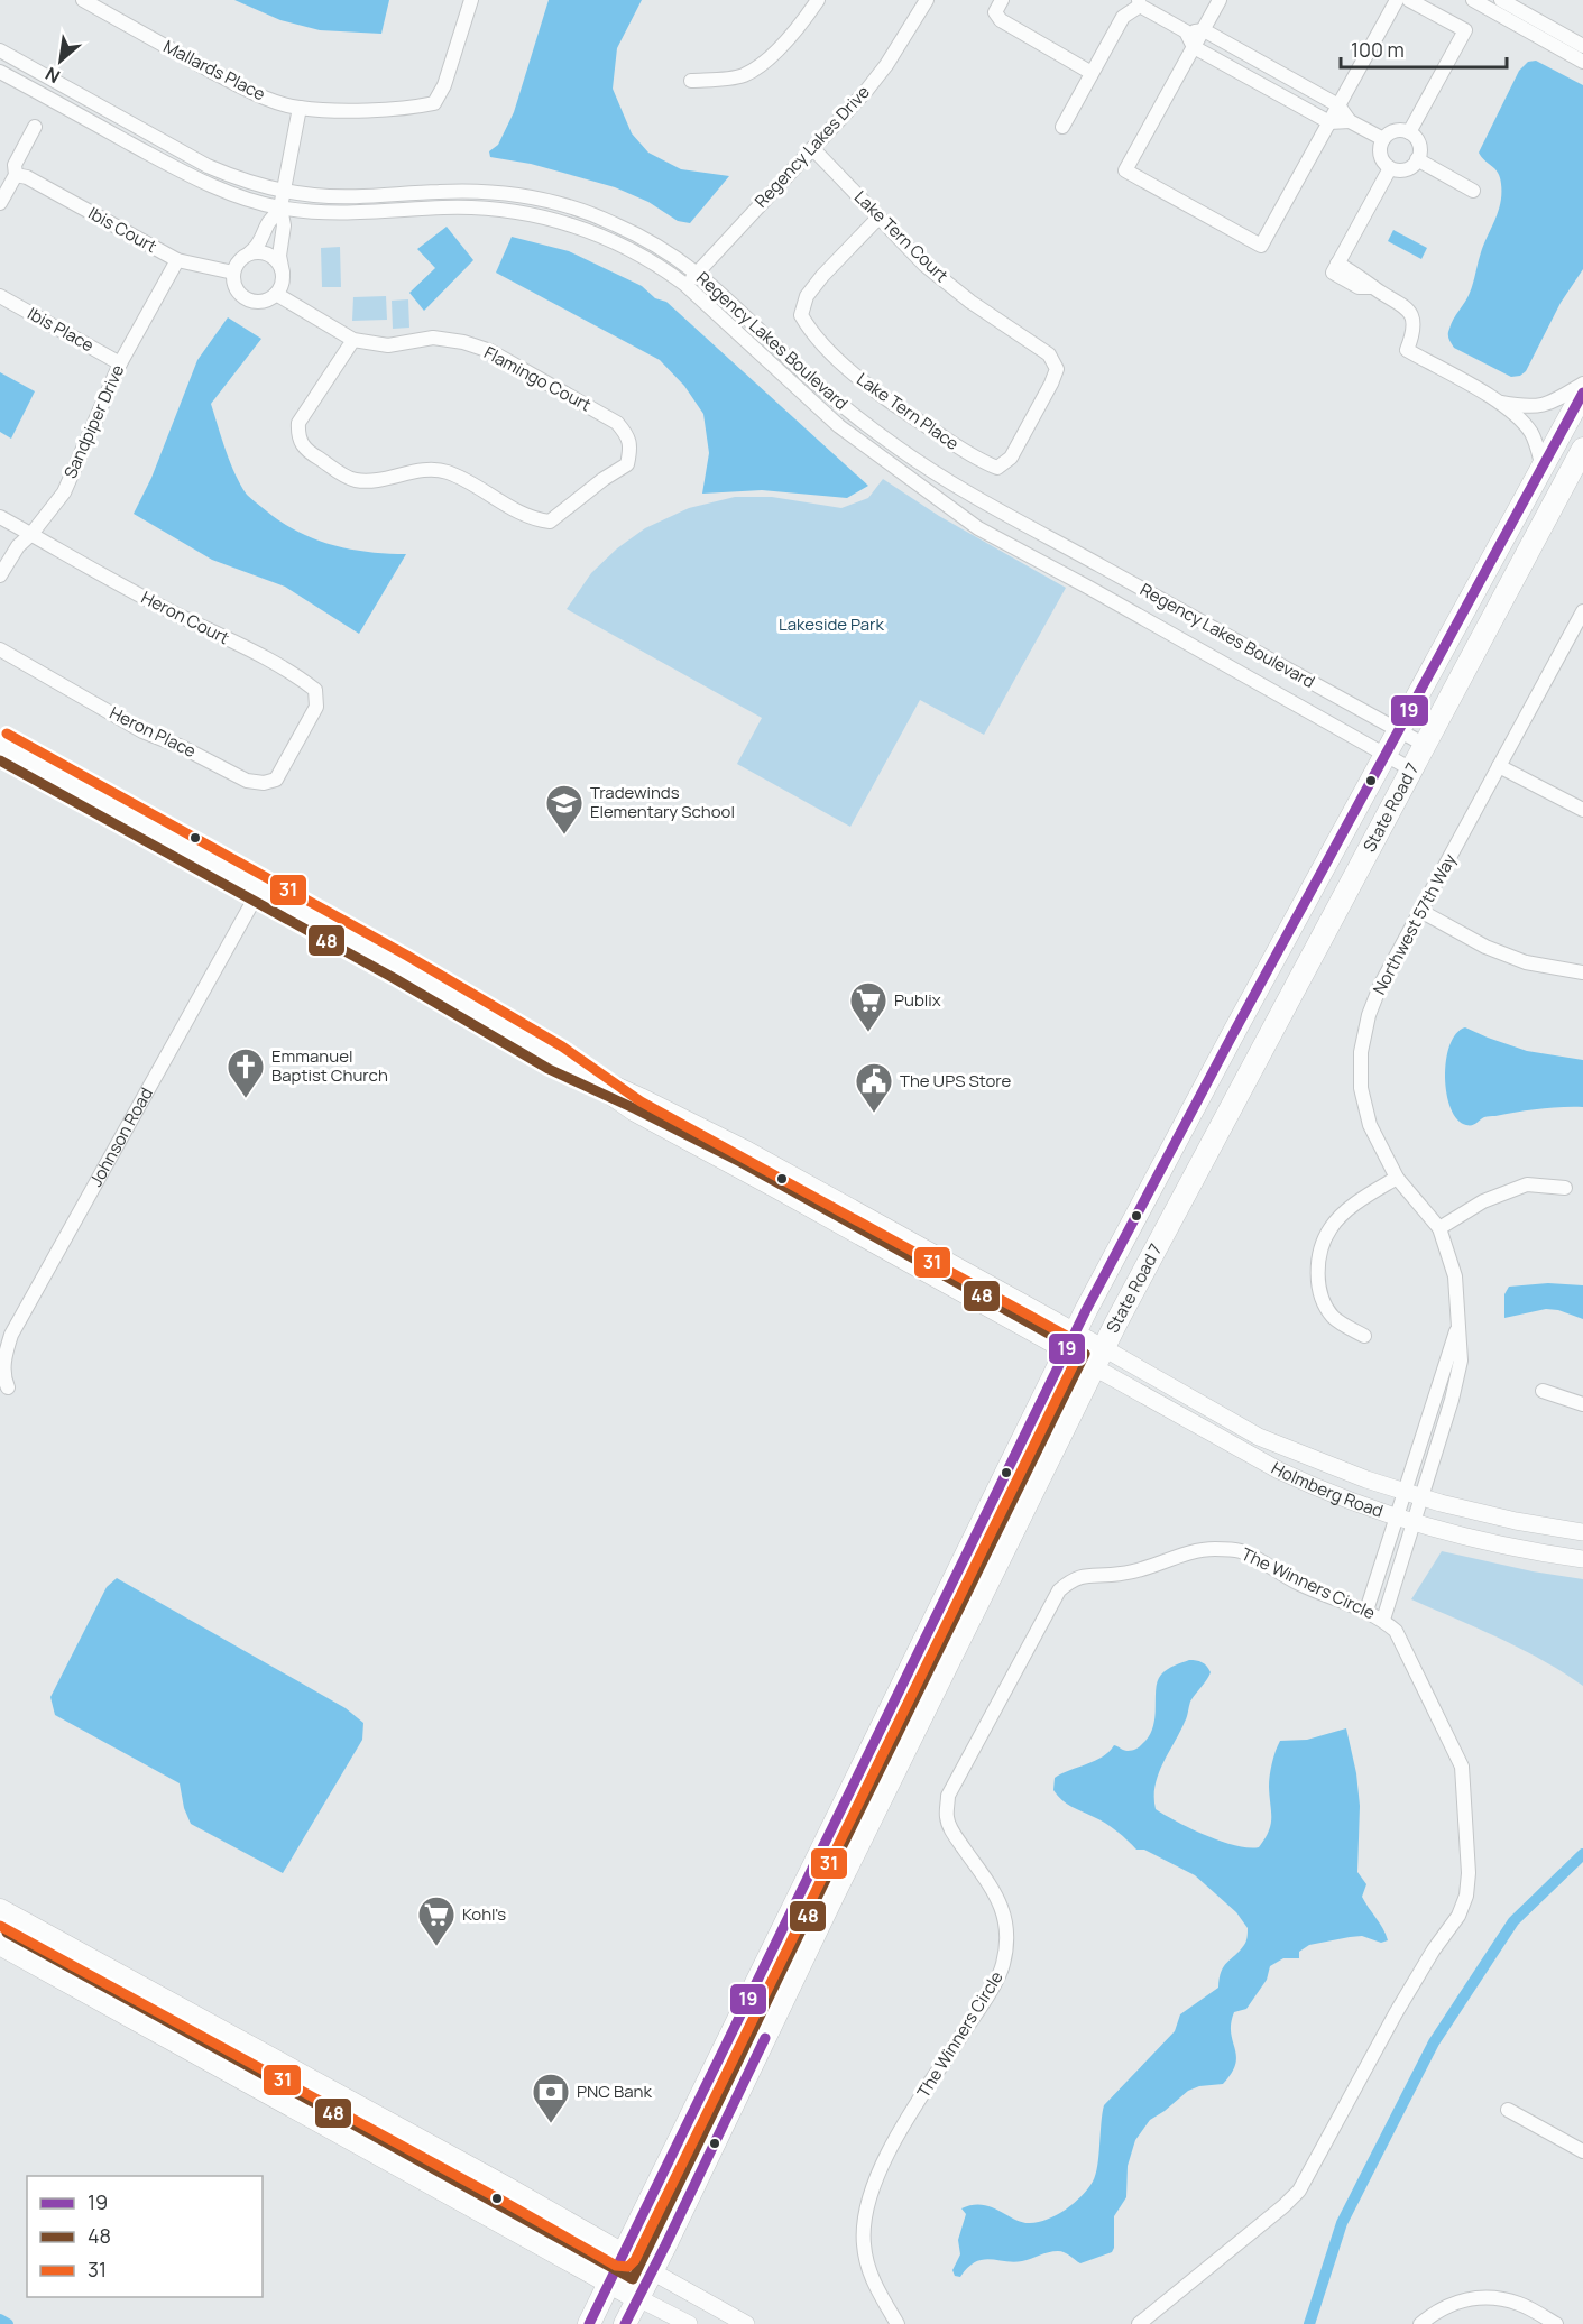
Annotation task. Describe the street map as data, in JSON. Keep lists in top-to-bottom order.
{
  "streets": {
    "main road": ["State Road 7"],
    "street": [
      "Mallards Place",
      "Regency Lakes Drive",
      "Ibis Court",
      "Lake Tern Court",
      "Ibis Place",
      "Regency Lakes Boulevard",
      "Flamingo Court",
      "Lake Tern Place",
      "Sandpiper Drive",
      "Heron Court",
      "Heron Place",
      "Northwest 57th Way",
      "Johnson Road",
      "Holmberg Road",
      "The Winners Circle"
    ]
  },
  "crossings": [
    ["Regency Lakes Drive", "Lake Tern Court"],
    ["Regency Lakes Drive", "Regency Lakes Boulevard"],
    ["Ibis Court", "Flamingo Court"],
    ["Ibis Court", "Sandpiper Drive"],
    ["Lake Tern Court", "Lake Tern Place"],
    ["Ibis Place", "Sandpiper Drive"],
    ["Regency Lakes Boulevard", "State Road 7"],
    ["Sandpiper Drive", "Heron Court"],
    ["Heron Court", "Heron Place"],
    ["State Road 7", "Holmberg Road"],
    ["Northwest 57th Way", "Holmberg Road"],
    ["Northwest 57th Way", "The Winners Circle"]
  ],
  "parks": ["Lakeside Park"],
  "places": {
    "school or university": ["Tradewinds Elementary School"],
    "supermarket": ["Publix", "Kohl's"],
    "church": ["Emmanuel Baptist Church"],
    "public building": ["The UPS Store"],
    "bank": ["PNC Bank"]
  },
  "lines": ["transit line 19", "transit line 31", "transit line 48"],
  "legend": ["19", "48", "31"],
  "scale_bar": "100 m",
  "north": "bottom left"
}
